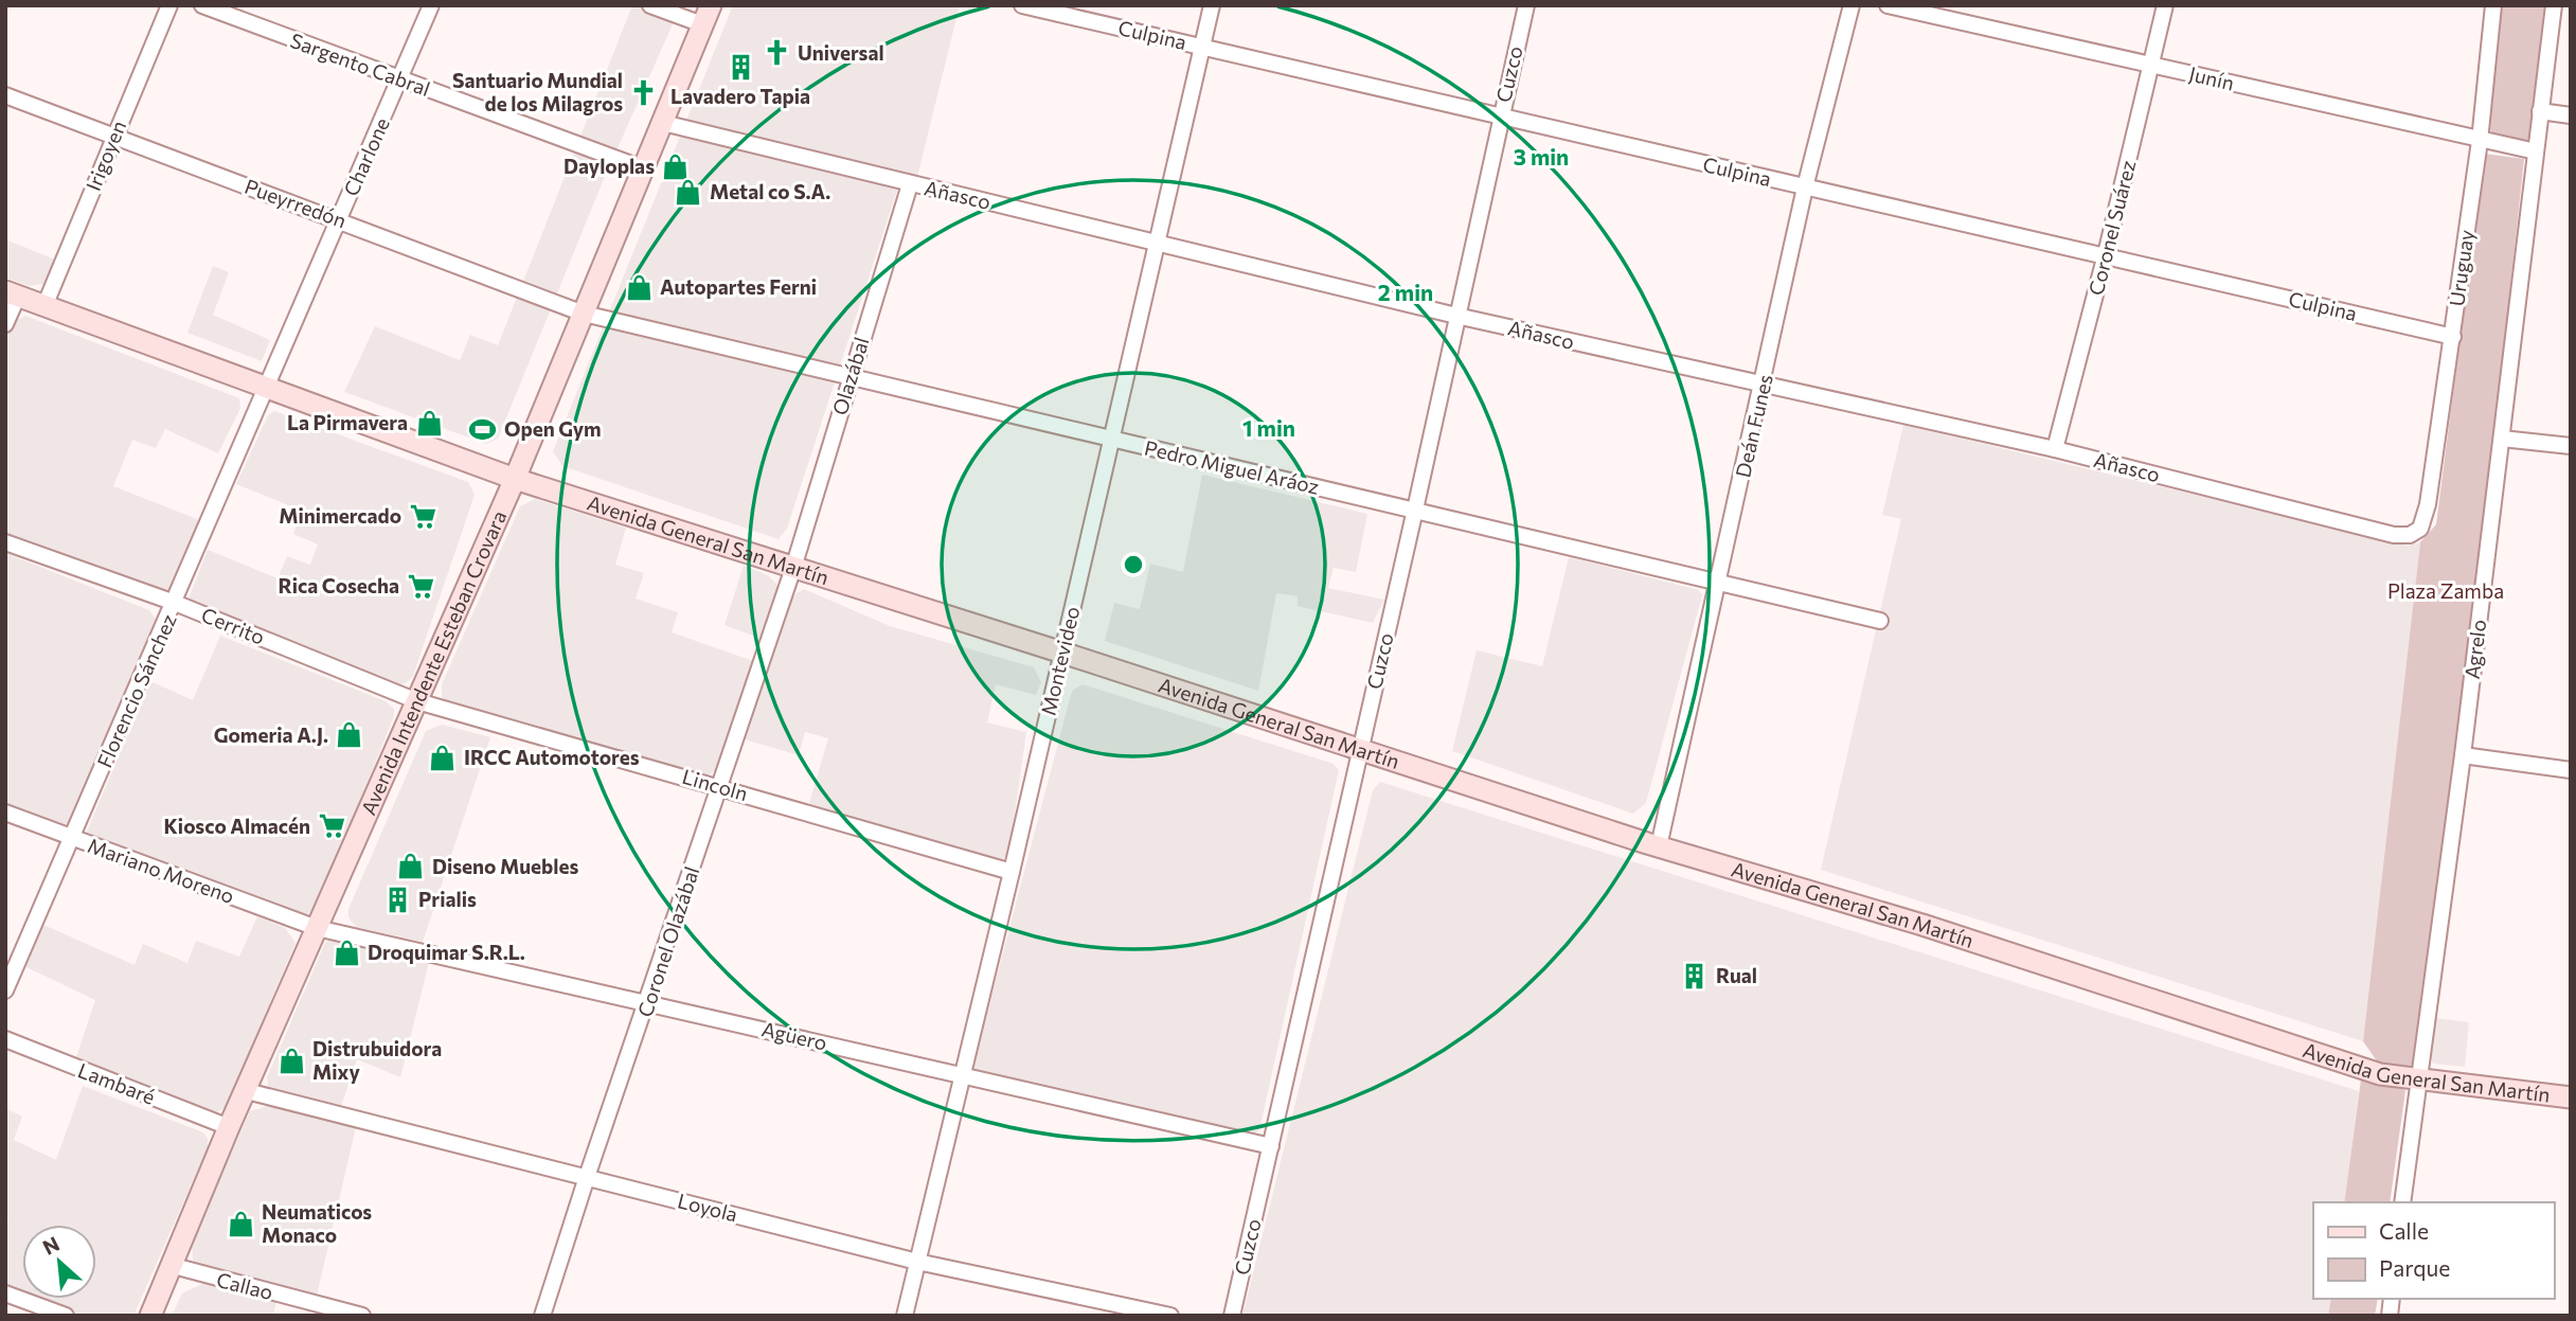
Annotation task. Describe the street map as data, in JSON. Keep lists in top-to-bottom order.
{
  "streets": {
    "street": [
      "Culpina",
      "Sargento Cabral",
      "Cuzco",
      "Junín",
      "Irigoyen",
      "Charlone",
      "Añasco",
      "Pueyrredón",
      "Coronel Suárez",
      "Uruguay",
      "Olazábal",
      "Deán Funes",
      "Pedro Miguel Aráoz",
      "Avenida General San Martín",
      "Cerrito",
      "Agrelo",
      "Montevideo",
      "Avenida Intendente Esteban Crovara",
      "Florencio Sánchez",
      "Lincoln",
      "Mariano Moreno",
      "Coronel Olazábal",
      "Agüero",
      "Lambaré",
      "Loyola",
      "Callao"
    ]
  },
  "crossings": [
    ["Culpina", "Cuzco"],
    ["Culpina", "Coronel Suárez"],
    ["Culpina", "Uruguay"],
    ["Culpina", "Deán Funes"],
    ["Culpina", "Montevideo"],
    ["Sargento Cabral", "Charlone"],
    ["Sargento Cabral", "Avenida Intendente Esteban Crovara"],
    ["Cuzco", "Añasco"],
    ["Cuzco", "Pedro Miguel Aráoz"],
    ["Cuzco", "Avenida General San Martín"],
    ["Cuzco", "Agüero"],
    ["Junín", "Coronel Suárez"],
    ["Junín", "Uruguay"],
    ["Junín", "Agrelo"],
    ["Irigoyen", "Pueyrredón"],
    ["Irigoyen", "Avenida General San Martín"],
    ["Charlone", "Pueyrredón"],
    ["Charlone", "Avenida General San Martín"],
    ["Charlone", "Florencio Sánchez"],
    ["Añasco", "Coronel Suárez"],
    ["Añasco", "Uruguay"],
    ["Añasco", "Olazábal"],
    ["Añasco", "Deán Funes"],
    ["Añasco", "Montevideo"],
    ["Añasco", "Avenida Intendente Esteban Crovara"],
    ["Pueyrredón", "Pedro Miguel Aráoz"],
    ["Pueyrredón", "Avenida Intendente Esteban Crovara"],
    ["Olazábal", "Pedro Miguel Aráoz"],
    ["Olazábal", "Avenida General San Martín"],
    ["Olazábal", "Coronel Olazábal"],
    ["Deán Funes", "Pedro Miguel Aráoz"],
    ["Deán Funes", "Avenida General San Martín"],
    ["Pedro Miguel Aráoz", "Montevideo"],
    ["Pedro Miguel Aráoz", "Avenida Intendente Esteban Crovara"],
    ["Avenida General San Martín", "Agrelo"],
    ["Avenida General San Martín", "Montevideo"],
    ["Avenida General San Martín", "Avenida Intendente Esteban Crovara"],
    ["Avenida General San Martín", "Florencio Sánchez"],
    ["Avenida General San Martín", "Coronel Olazábal"],
    ["Cerrito", "Avenida Intendente Esteban Crovara"],
    ["Cerrito", "Florencio Sánchez"],
    ["Cerrito", "Lincoln"],
    ["Montevideo", "Lincoln"],
    ["Montevideo", "Agüero"],
    ["Montevideo", "Loyola"],
    ["Avenida Intendente Esteban Crovara", "Lincoln"],
    ["Avenida Intendente Esteban Crovara", "Mariano Moreno"],
    ["Avenida Intendente Esteban Crovara", "Agüero"],
    ["Avenida Intendente Esteban Crovara", "Lambaré"],
    ["Avenida Intendente Esteban Crovara", "Loyola"],
    ["Avenida Intendente Esteban Crovara", "Callao"],
    ["Florencio Sánchez", "Mariano Moreno"],
    ["Lincoln", "Coronel Olazábal"],
    ["Mariano Moreno", "Agüero"],
    ["Coronel Olazábal", "Agüero"],
    ["Coronel Olazábal", "Loyola"]
  ],
  "parks": ["Plaza Zamba"],
  "places": {
    "church": ["Universal", "Santuario Mundial de los Milagros"],
    "building": ["Lavadero Tapia", "Prialis", "Rual"],
    "shop": [
      "Dayloplas",
      "Metal co S.A.",
      "Autopartes Ferni",
      "La Pirmavera",
      "Gomeria A.J.",
      "IRCC Automotores",
      "Diseno Muebles",
      "Droquimar S.R.L.",
      "Distrubuidora Mixy",
      "Neumaticos Monaco"
    ],
    "sports": ["Open Gym"],
    "supermarket": ["Minimercado", "Rica Cosecha", "Kiosco Almacén"]
  },
  "legend": ["Calle", "Parque"],
  "north": "top left",
  "rings": ["3 min", "2 min", "1 min"]
}
